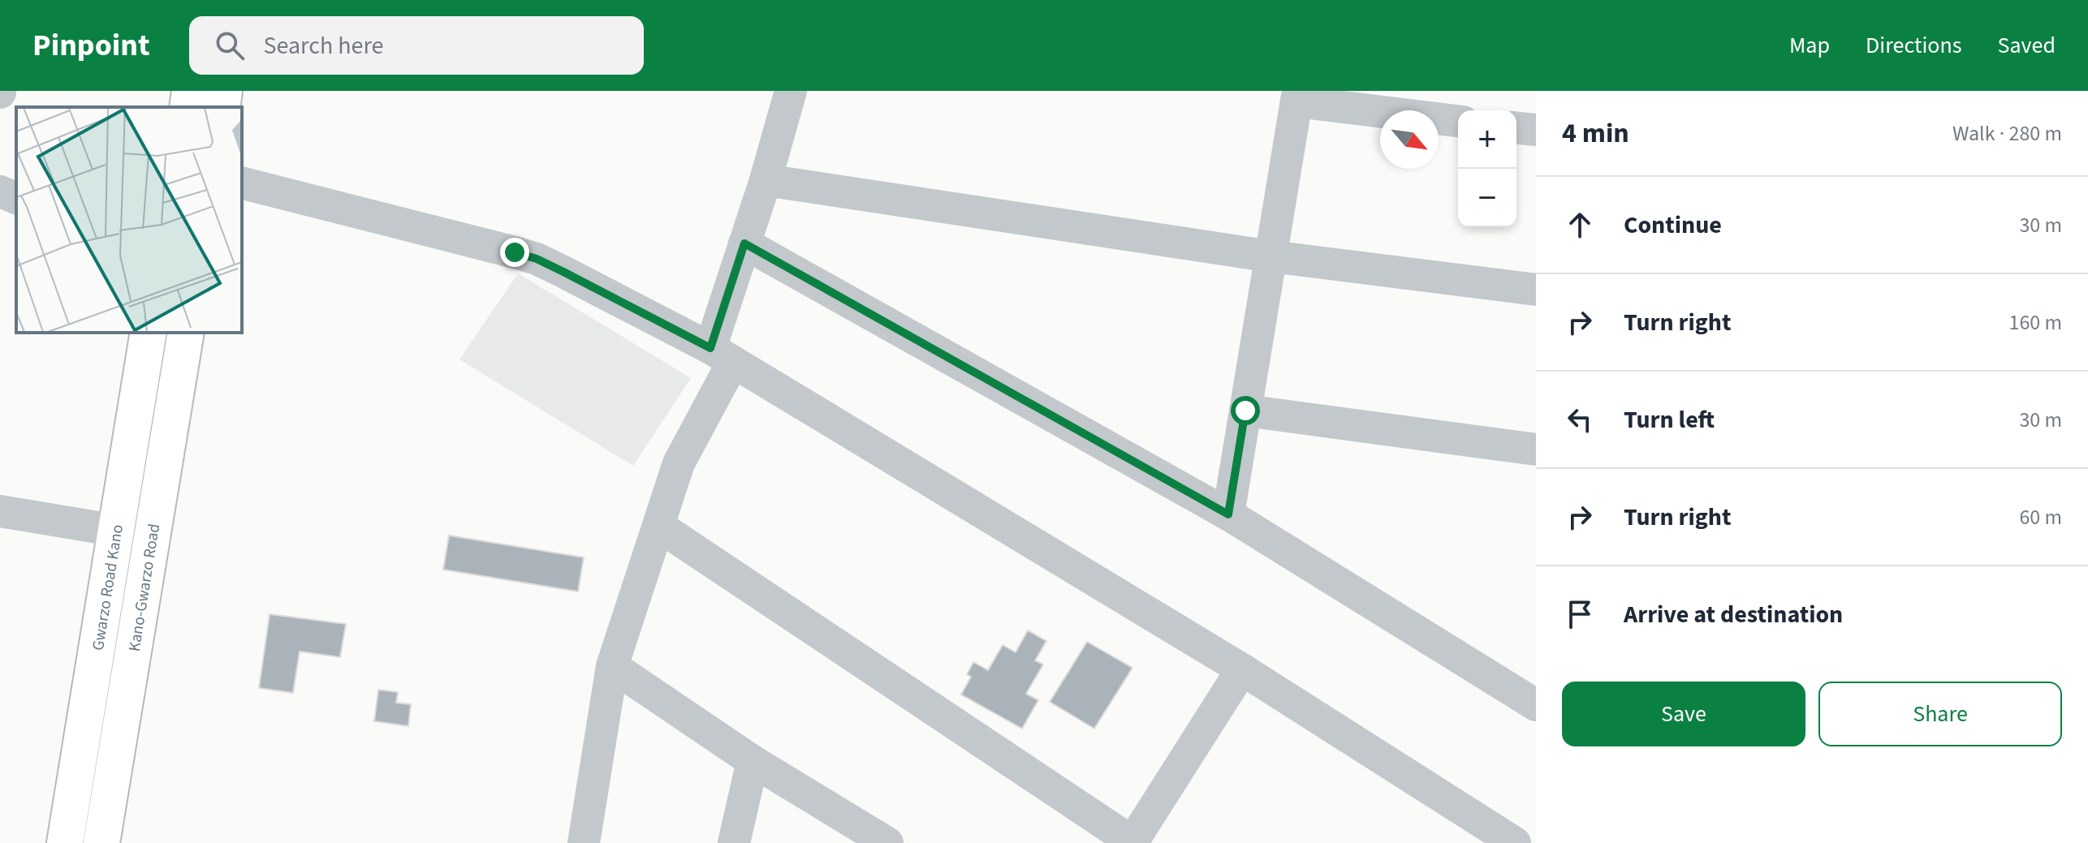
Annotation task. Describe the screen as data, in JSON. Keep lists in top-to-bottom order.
{
  "streets": {
    "main road": ["Gwarzo Road Kano", "Kano-Gwarzo Road"]
  },
  "north": "bottom right",
  "page": {
    "header": "Pinpoint",
    "search": "Search here",
    "nav": ["Map", "Directions", "Saved"],
    "heading": ["4 min", "Walk · 280 m"],
    "map_buttons": ["+", "−"],
    "list": [
      ["Continue", "30 m"],
      ["Turn right", "160 m"],
      ["Turn left", "30 m"],
      ["Turn right", "60 m"],
      "Arrive at destination"
    ],
    "buttons": ["Save", "Share"]
  }
}
